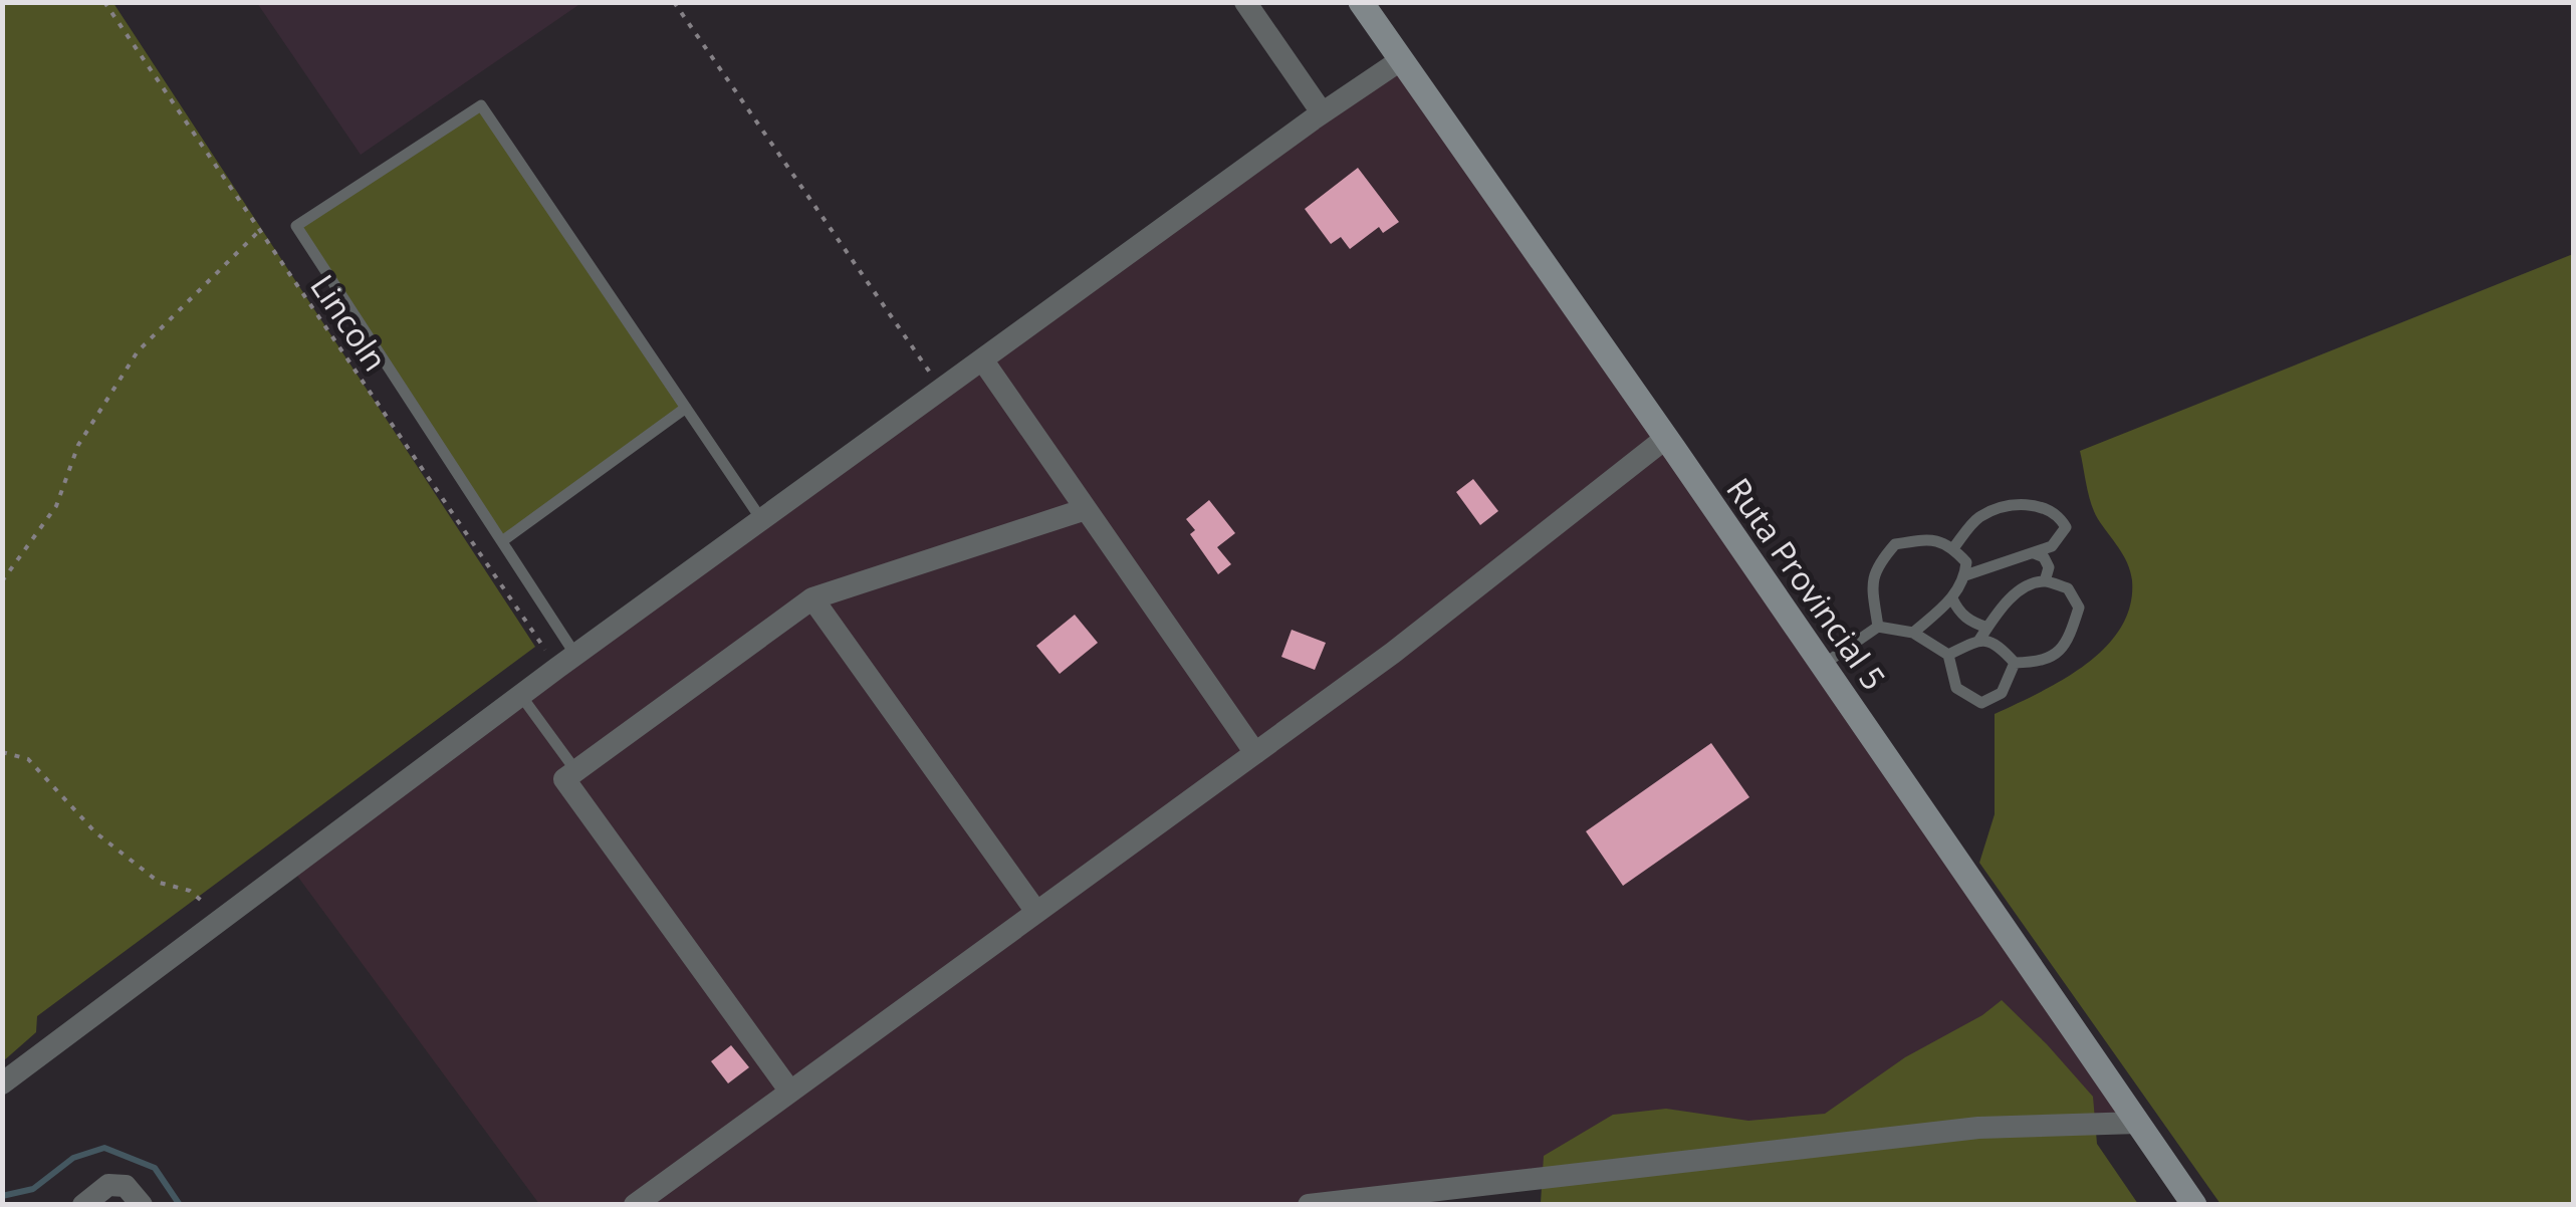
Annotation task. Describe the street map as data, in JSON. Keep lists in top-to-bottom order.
{
  "streets": {
    "main road": ["Ruta Provincial 5"],
    "path": ["Lincoln"]
  }
}
